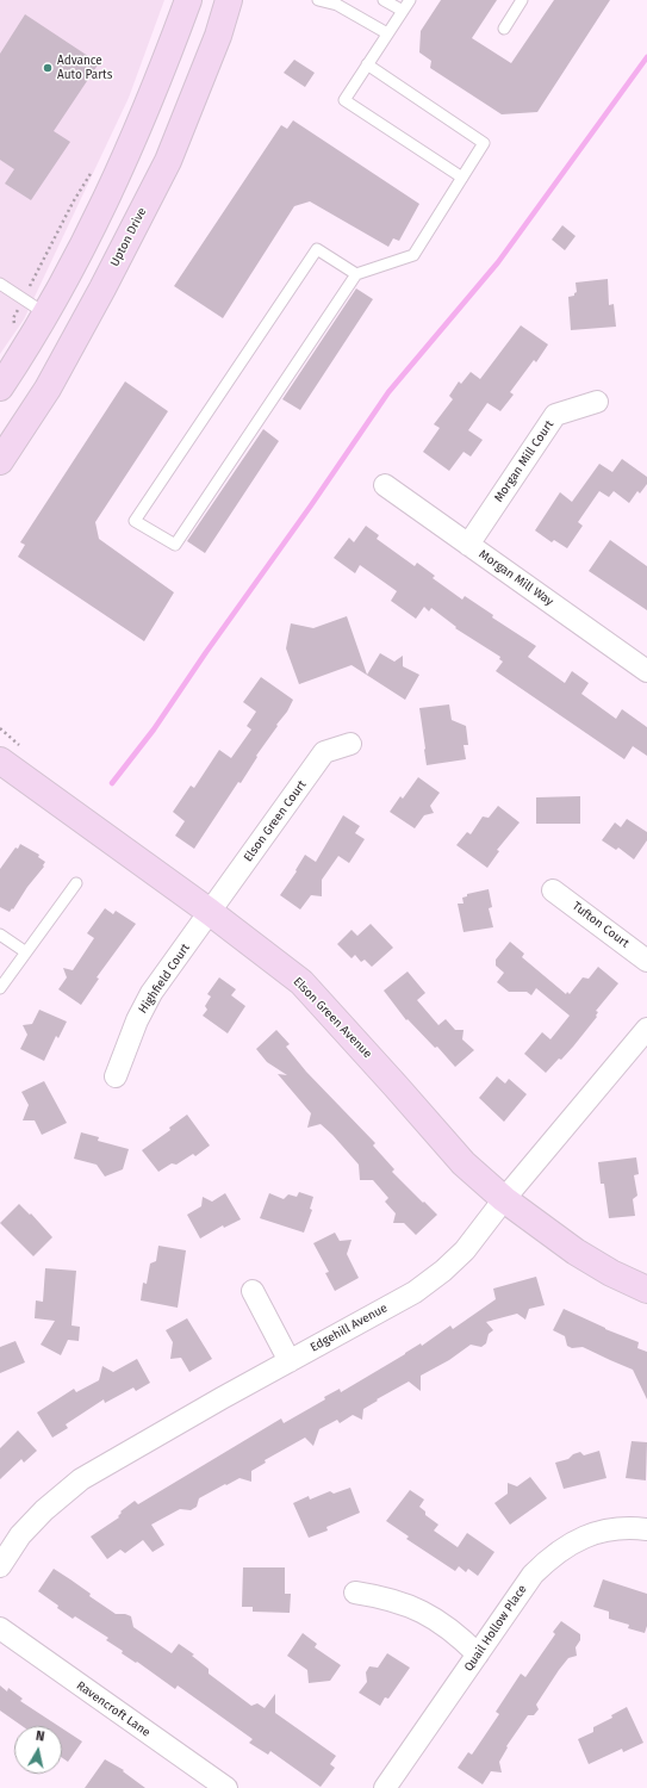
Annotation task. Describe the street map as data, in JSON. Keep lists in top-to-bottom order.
{
  "streets": {
    "main road": ["Upton Drive", "Elson Green Avenue"],
    "street": [
      "Morgan Mill Court",
      "Morgan Mill Way",
      "Elson Green Court",
      "Tufton Court",
      "Highfield Court",
      "Edgehill Avenue",
      "Quail Hollow Place",
      "Ravencroft Lane"
    ]
  },
  "crossings": [
    ["Morgan Mill Court", "Morgan Mill Way"],
    ["Elson Green Court", "Highfield Court"],
    ["Elson Green Court", "Elson Green Avenue"],
    ["Highfield Court", "Elson Green Avenue"],
    ["Elson Green Avenue", "Edgehill Avenue"]
  ],
  "places": ["Advance Auto Parts"],
  "north": "top"
}
